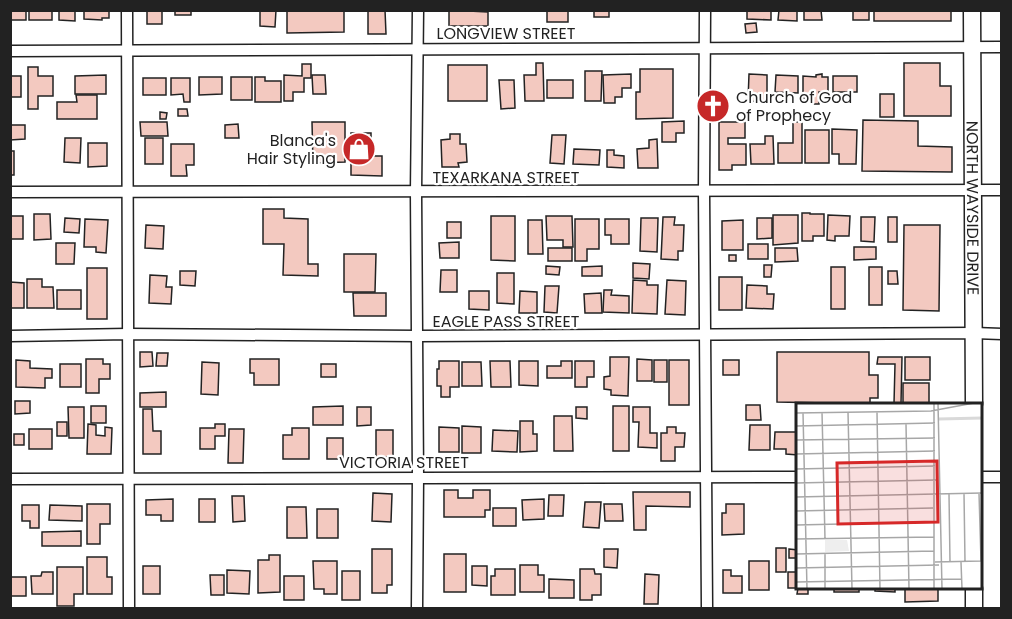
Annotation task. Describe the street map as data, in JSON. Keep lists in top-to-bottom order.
{
  "streets": {
    "main road": ["NORTH WAYSIDE DRIVE"],
    "street": [
      "LONGVIEW STREET",
      "TEXARKANA STREET",
      "EAGLE PASS STREET",
      "VICTORIA STREET"
    ]
  },
  "crossings": [
    ["LONGVIEW STREET", "NORTH WAYSIDE DRIVE"],
    ["TEXARKANA STREET", "NORTH WAYSIDE DRIVE"],
    ["NORTH WAYSIDE DRIVE", "EAGLE PASS STREET"]
  ],
  "places": {
    "church": ["Church of God of Prophecy"],
    "shop": ["Blanca's Hair Styling"]
  }
}
